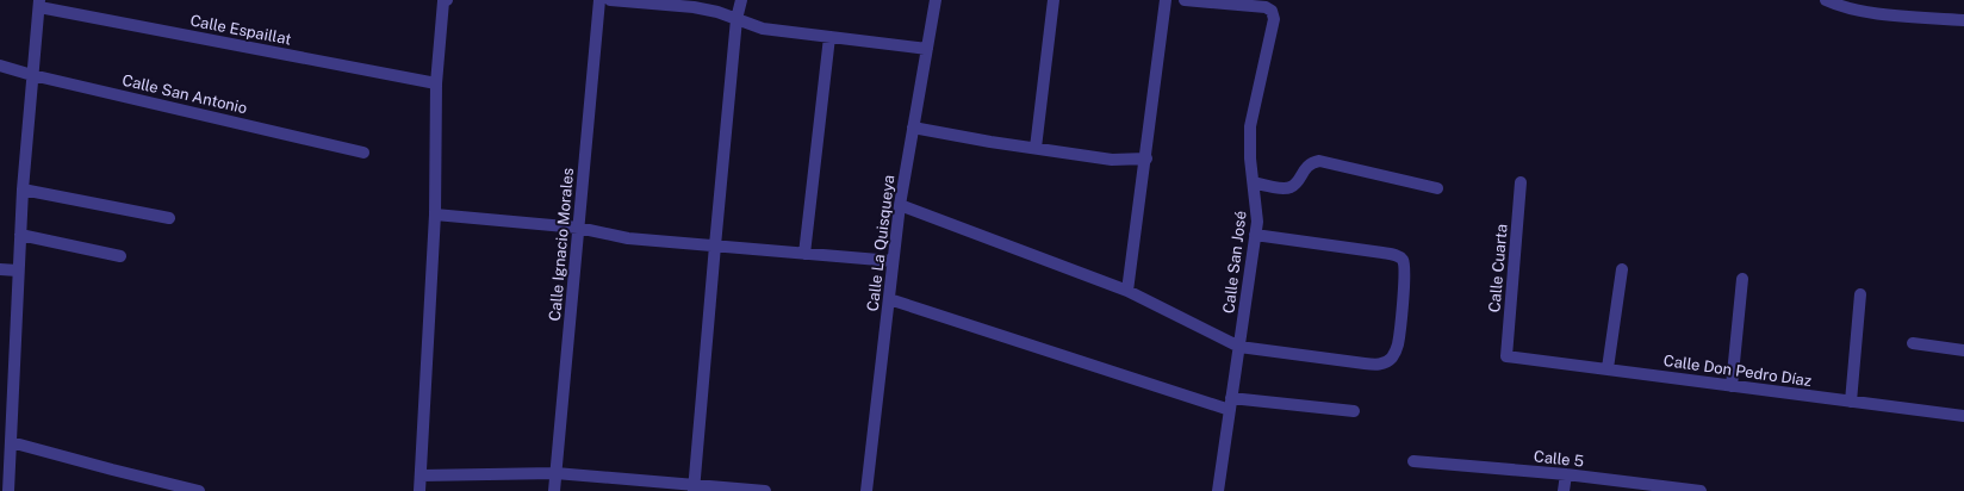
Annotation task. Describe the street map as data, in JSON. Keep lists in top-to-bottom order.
{
  "streets": {
    "street": [
      "Calle Espaillat",
      "Calle San Antonio",
      "Calle La Quisqueya",
      "Calle Ignacio Morales",
      "Calle San José",
      "Calle Cuarta",
      "Calle Don Pedro Díaz",
      "Calle 5"
    ]
  },
  "crossings": [
    ["Calle Cuarta", "Calle Don Pedro Díaz"]
  ]
}
